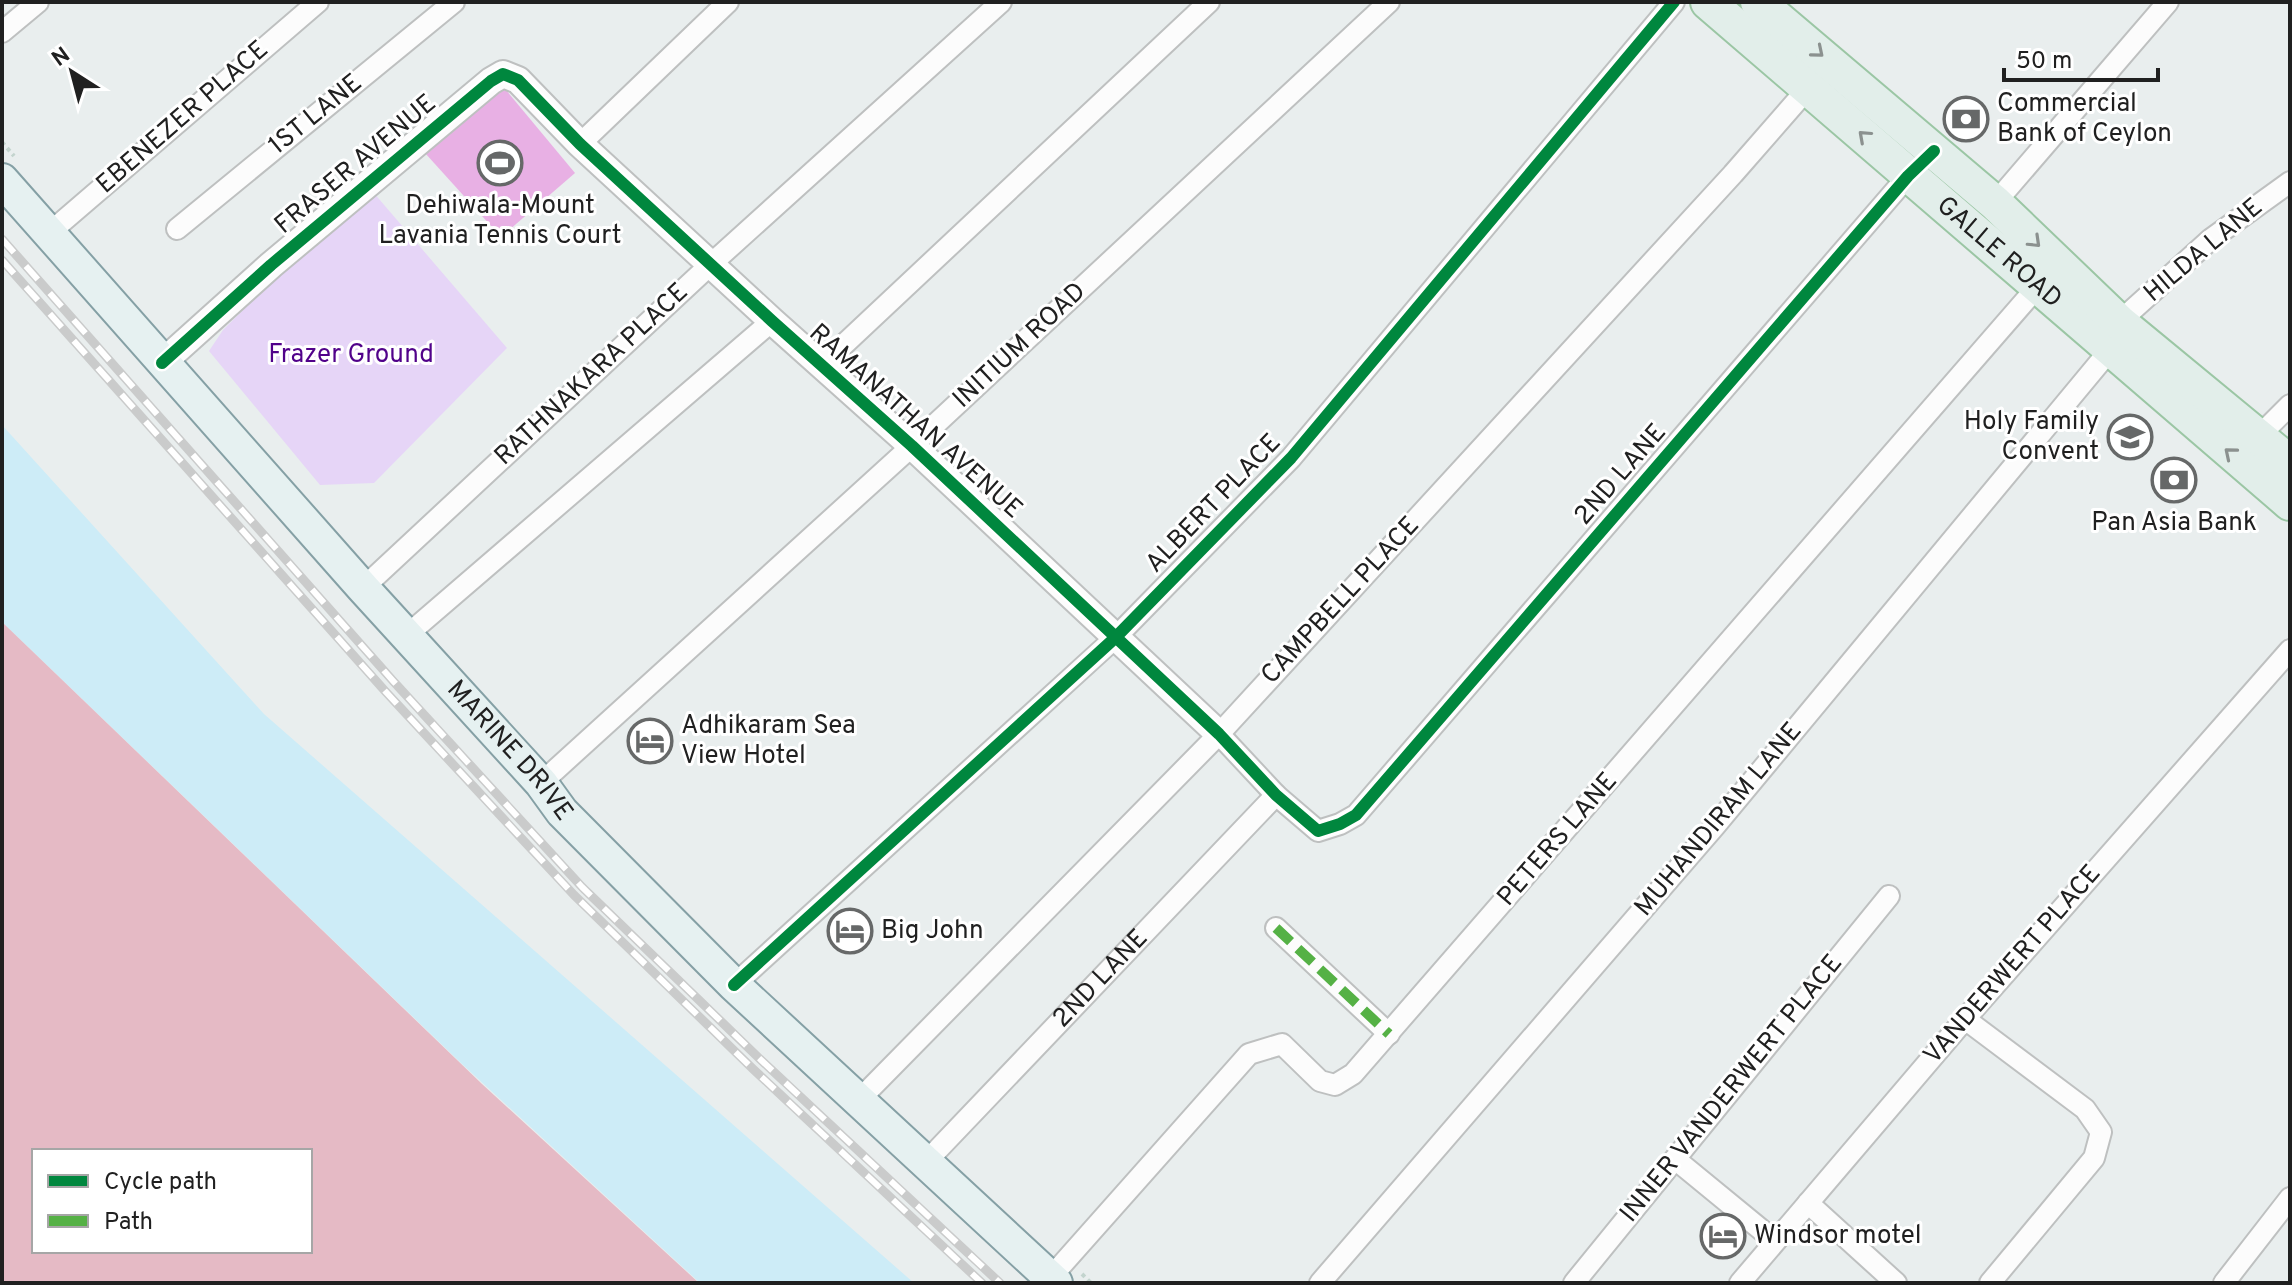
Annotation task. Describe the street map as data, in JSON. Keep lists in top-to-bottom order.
{
  "streets": {
    "highway": ["GALLE ROAD"],
    "main road": ["MARINE DRIVE"],
    "street": [
      "1ST LANE",
      "EBENEZER PLACE",
      "FRASER AVENUE",
      "HILDA LANE",
      "INITIUM ROAD",
      "RATHNAKARA PLACE",
      "RAMANATHAN AVENUE",
      "2ND LANE",
      "ALBERT PLACE",
      "CAMPBELL PLACE",
      "MUHANDIRAM LANE",
      "PETERS LANE",
      "VANDERWERT PLACE",
      "INNER VANDERWERT PLACE"
    ]
  },
  "crossings": [
    ["EBENEZER PLACE", "MARINE DRIVE"],
    ["FRASER AVENUE", "RAMANATHAN AVENUE"],
    ["FRASER AVENUE", "MARINE DRIVE"],
    ["HILDA LANE", "GALLE ROAD"],
    ["HILDA LANE", "MUHANDIRAM LANE"],
    ["GALLE ROAD", "2ND LANE"],
    ["GALLE ROAD", "CAMPBELL PLACE"],
    ["GALLE ROAD", "MUHANDIRAM LANE"],
    ["GALLE ROAD", "PETERS LANE"],
    ["INITIUM ROAD", "RAMANATHAN AVENUE"],
    ["INITIUM ROAD", "MARINE DRIVE"],
    ["RATHNAKARA PLACE", "RAMANATHAN AVENUE"],
    ["RATHNAKARA PLACE", "MARINE DRIVE"],
    ["RAMANATHAN AVENUE", "ALBERT PLACE"],
    ["RAMANATHAN AVENUE", "CAMPBELL PLACE"],
    ["2ND LANE", "MARINE DRIVE"],
    ["ALBERT PLACE", "MARINE DRIVE"],
    ["CAMPBELL PLACE", "MARINE DRIVE"],
    ["MARINE DRIVE", "PETERS LANE"]
  ],
  "parks": ["Frazer Ground"],
  "places": {
    "bank": ["Commercial Bank of Ceylon", "Pan Asia Bank"],
    "sports": ["Dehiwala-Mount Lavania Tennis Court"],
    "school or university": ["Holy Family Convent"],
    "hotel": ["Adhikaram Sea View Hotel", "Big John", "Windsor motel"]
  },
  "legend": ["Cycle path", "Path"],
  "scale_bar": "50 m",
  "north": "top left"
}
